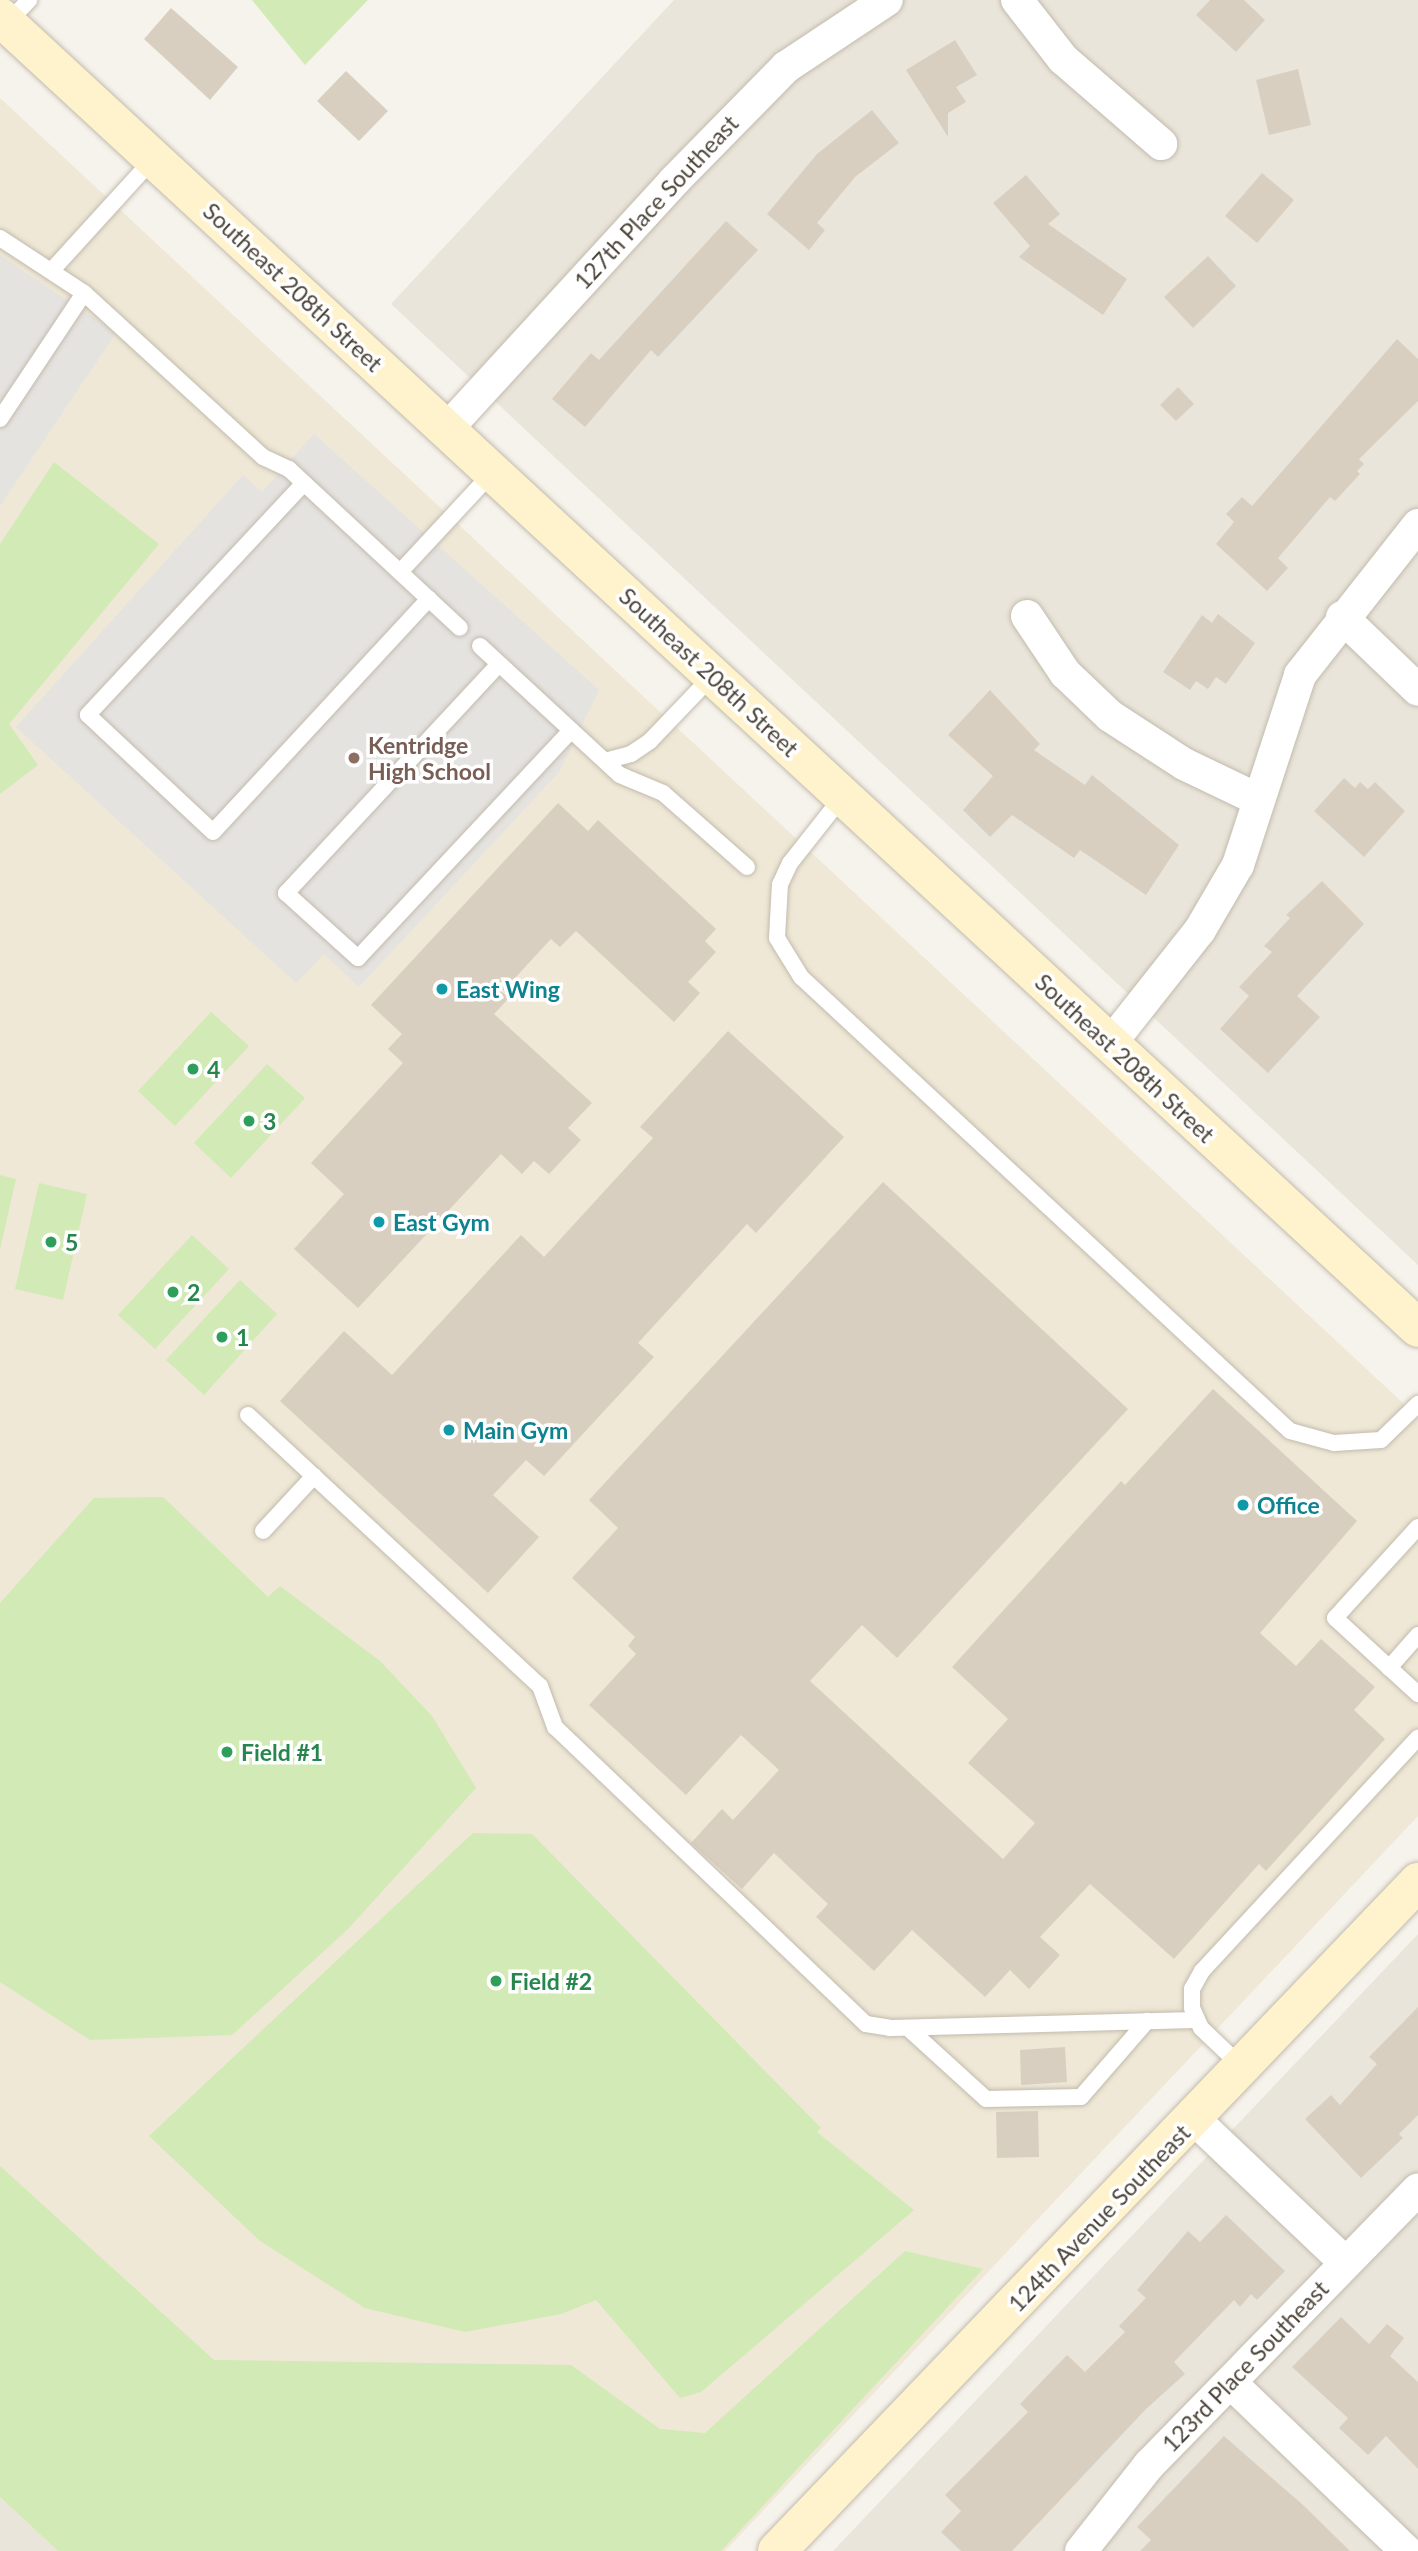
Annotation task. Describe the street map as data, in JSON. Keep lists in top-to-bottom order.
{
  "streets": {
    "main road": ["Southeast 208th Street", "124th Avenue Southeast"],
    "street": ["127th Place Southeast", "123rd Place Southeast"]
  },
  "crossings": [
    ["127th Place Southeast", "Southeast 208th Street"]
  ],
  "places": [
    "Kentridge High School",
    "East Wing",
    "4",
    "3",
    "East Gym",
    "5",
    "2",
    "1",
    "Main Gym",
    "Office",
    "Field #1",
    "Field #2"
  ]
}
